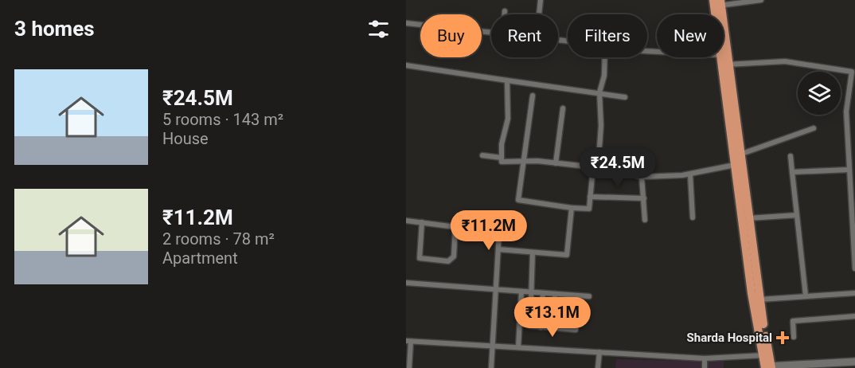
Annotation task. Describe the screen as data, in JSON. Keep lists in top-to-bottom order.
{
  "places": {
    "health": ["Sharda Hospital"]
  },
  "page": {
    "heading": "3 homes",
    "chip": [
      "Buy",
      "Rent",
      "Filters",
      "New"
    ],
    "list": [
      {
        "name": "₹24.5M",
        "note": "5 rooms · 143 m² · House"
      },
      {
        "name": "₹11.2M",
        "note": "2 rooms · 78 m² · Apartment"
      }
    ],
    "price": ["₹24.5M", "₹11.2M", "₹13.1M"]
  }
}
